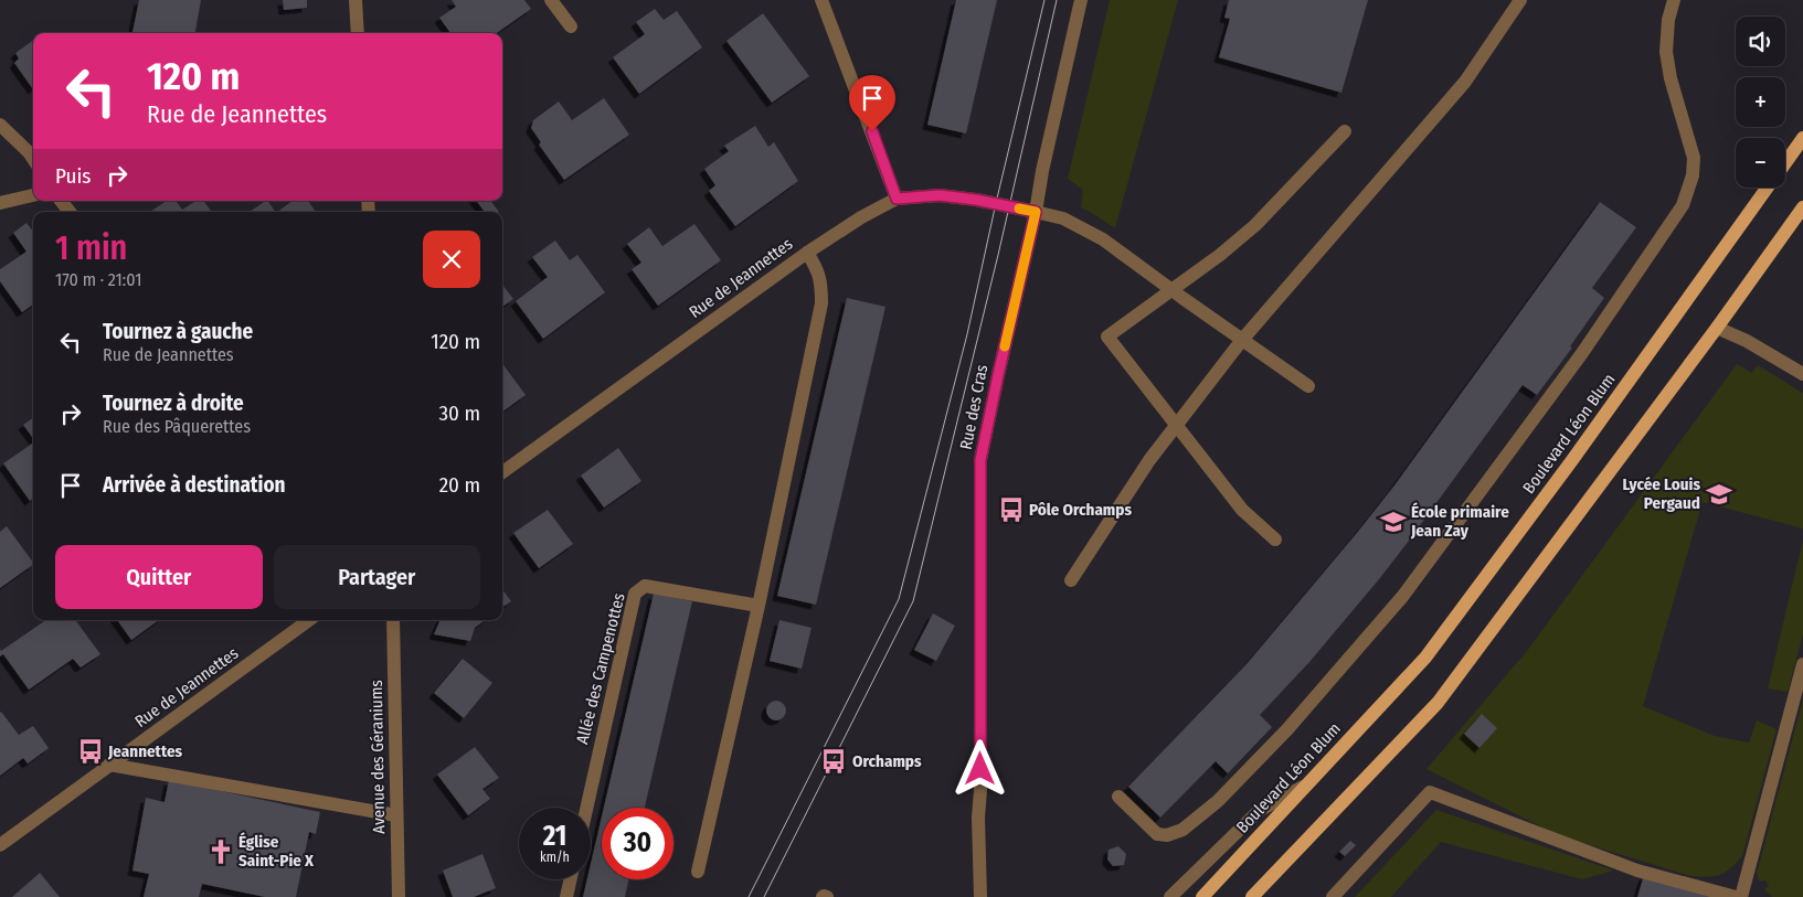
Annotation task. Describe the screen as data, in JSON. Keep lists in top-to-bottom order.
{
  "streets": {
    "main road": ["Boulevard Léon Blum"],
    "street": [
      "Rue de Jeannettes",
      "Rue des Cras",
      "Allée des Campenottes",
      "Avenue des Géraniums"
    ]
  },
  "crossings": [
    ["Rue de Jeannettes", "Rue des Cras"]
  ],
  "places": {
    "school or university": ["Lycée Louis Pergaud", "École primaire Jean Zay"],
    "bus stop": ["Pôle Orchamps", "Jeannettes", "Orchamps"],
    "church": ["Église Saint-Pie X"]
  },
  "page": {
    "map_buttons": ["+", "−"],
    "turn": ["120 m", "Rue de Jeannettes"],
    "then": "Puis",
    "heading": ["1 min", "170 m · 21:01"],
    "list": [
      {
        "name": "Tournez à gauche",
        "note": "Rue de Jeannettes",
        "value": "120 m"
      },
      {
        "name": "Tournez à droite",
        "note": "Rue des Pâquerettes",
        "value": "30 m"
      },
      {
        "name": "Arrivée à destination",
        "value": "20 m"
      }
    ],
    "buttons": ["Quitter", "Partager"],
    "speed": "21 km/h",
    "limit": "30"
  }
}
